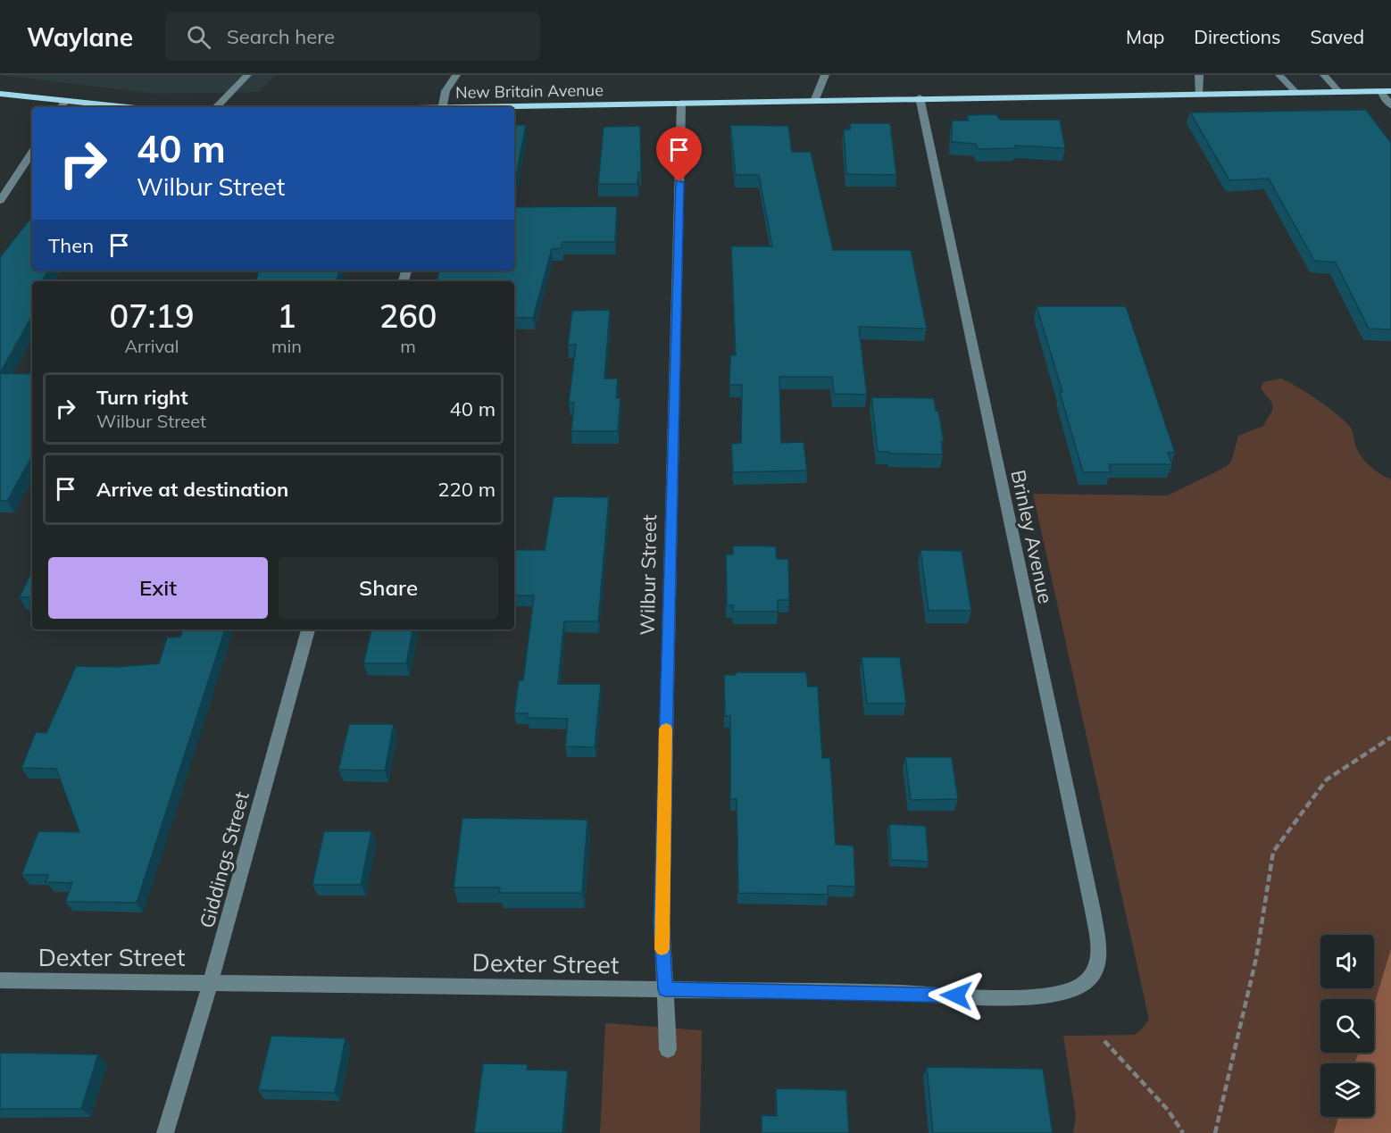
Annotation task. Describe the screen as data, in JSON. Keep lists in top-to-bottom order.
{
  "streets": {
    "main road": ["New Britain Avenue"],
    "street": [
      "Brinley Avenue",
      "Wilbur Street",
      "Giddings Street",
      "Dexter Street"
    ]
  },
  "crossings": [
    ["New Britain Avenue", "Brinley Avenue"],
    ["New Britain Avenue", "Wilbur Street"],
    ["Brinley Avenue", "Dexter Street"],
    ["Wilbur Street", "Dexter Street"],
    ["Giddings Street", "Dexter Street"]
  ],
  "page": {
    "header": "Waylane",
    "search": "Search here",
    "nav": ["Map", "Directions", "Saved"],
    "turn": ["40 m", "Wilbur Street"],
    "then": "Then",
    "eta": [
      "07:19",
      "Arrival",
      "1",
      "min",
      "260",
      "m"
    ],
    "list": [
      {
        "name": "Turn right",
        "note": "Wilbur Street",
        "value": "40 m"
      },
      {
        "name": "Arrive at destination",
        "value": "220 m"
      }
    ],
    "buttons": ["Exit", "Share"]
  }
}
